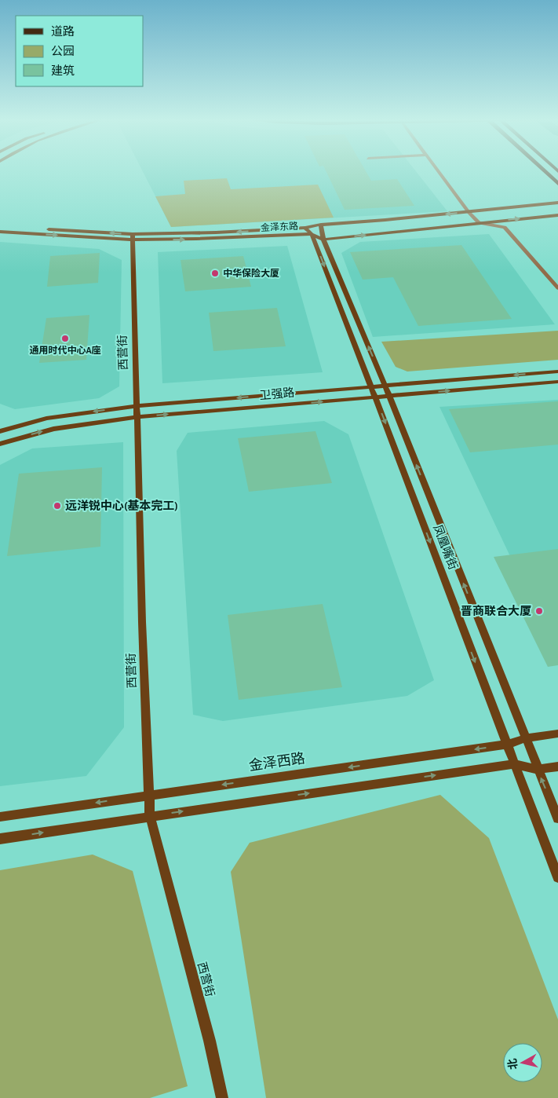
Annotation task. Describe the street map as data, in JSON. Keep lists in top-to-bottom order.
{
  "streets": {
    "street": [
      "金泽东路",
      "西营街",
      "卫强路",
      "凤凰嘴街",
      "金泽西路"
    ]
  },
  "crossings": [
    ["金泽东路", "西营街"],
    ["金泽东路", "凤凰嘴街"],
    ["西营街", "卫强路"],
    ["西营街", "金泽西路"],
    ["卫强路", "凤凰嘴街"],
    ["凤凰嘴街", "金泽西路"]
  ],
  "places": [
    "中华保险大厦",
    "通用时代中心A座",
    "远洋锐中心(基本完工)",
    "晋商联合大厦"
  ],
  "legend": ["道路", "公园", "建筑"],
  "north": "left"
}
